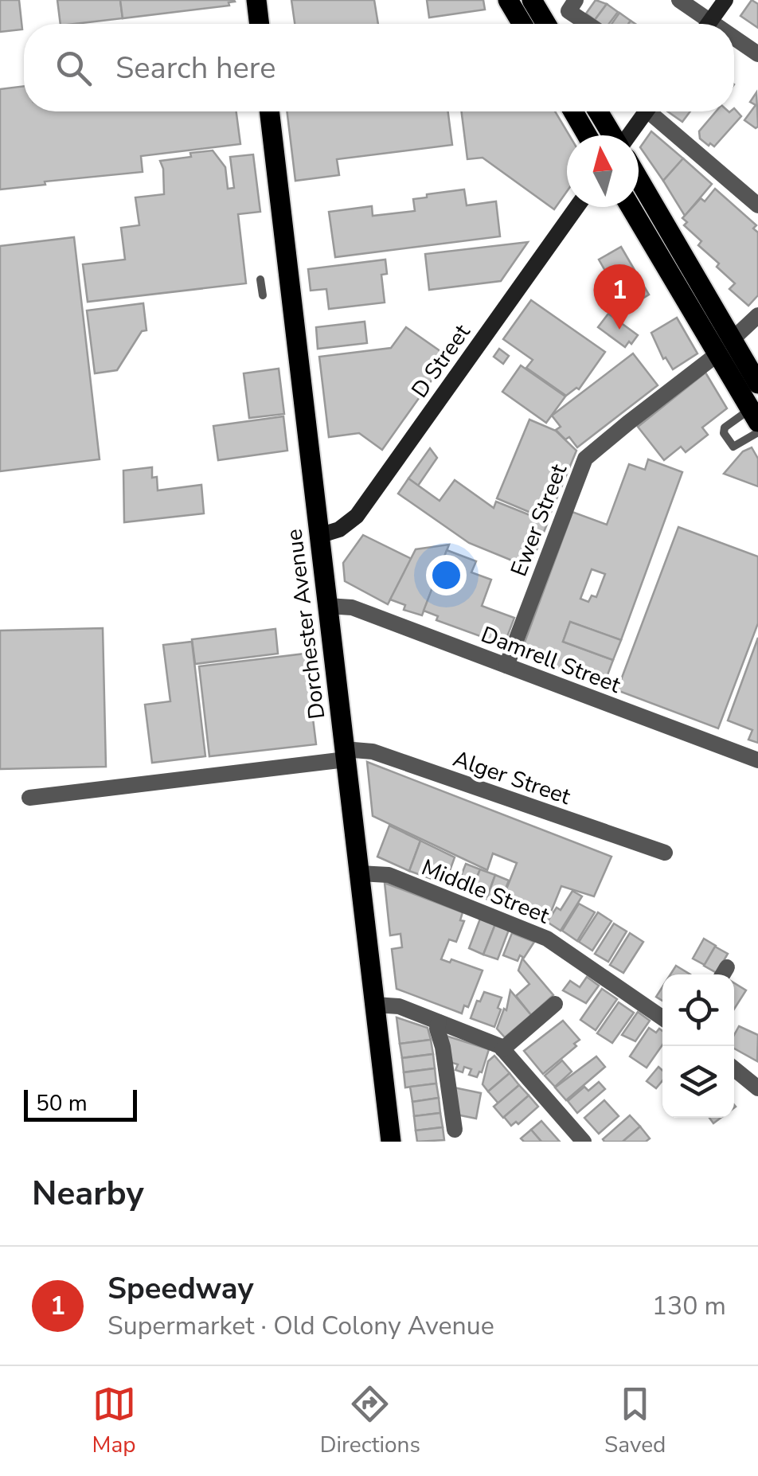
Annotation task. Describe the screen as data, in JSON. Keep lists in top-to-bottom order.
{
  "streets": {
    "main road": ["D Street", "Dorchester Avenue"],
    "street": [
      "Ewer Street",
      "Damrell Street",
      "Alger Street",
      "Middle Street"
    ]
  },
  "crossings": [
    ["D Street", "Dorchester Avenue"],
    ["Ewer Street", "Damrell Street"],
    ["Dorchester Avenue", "Damrell Street"],
    ["Dorchester Avenue", "Alger Street"],
    ["Dorchester Avenue", "Middle Street"]
  ],
  "scale_bar": "50 m",
  "north": "top",
  "page": {
    "search": "Search here",
    "pins": "1",
    "scale": "50 m",
    "heading": "Nearby",
    "list": [
      {
        "mark": "1",
        "name": "Speedway",
        "note": "Supermarket · Old Colony Avenue",
        "value": "130 m"
      }
    ],
    "nav": ["Map", "Directions", "Saved"]
  }
}
